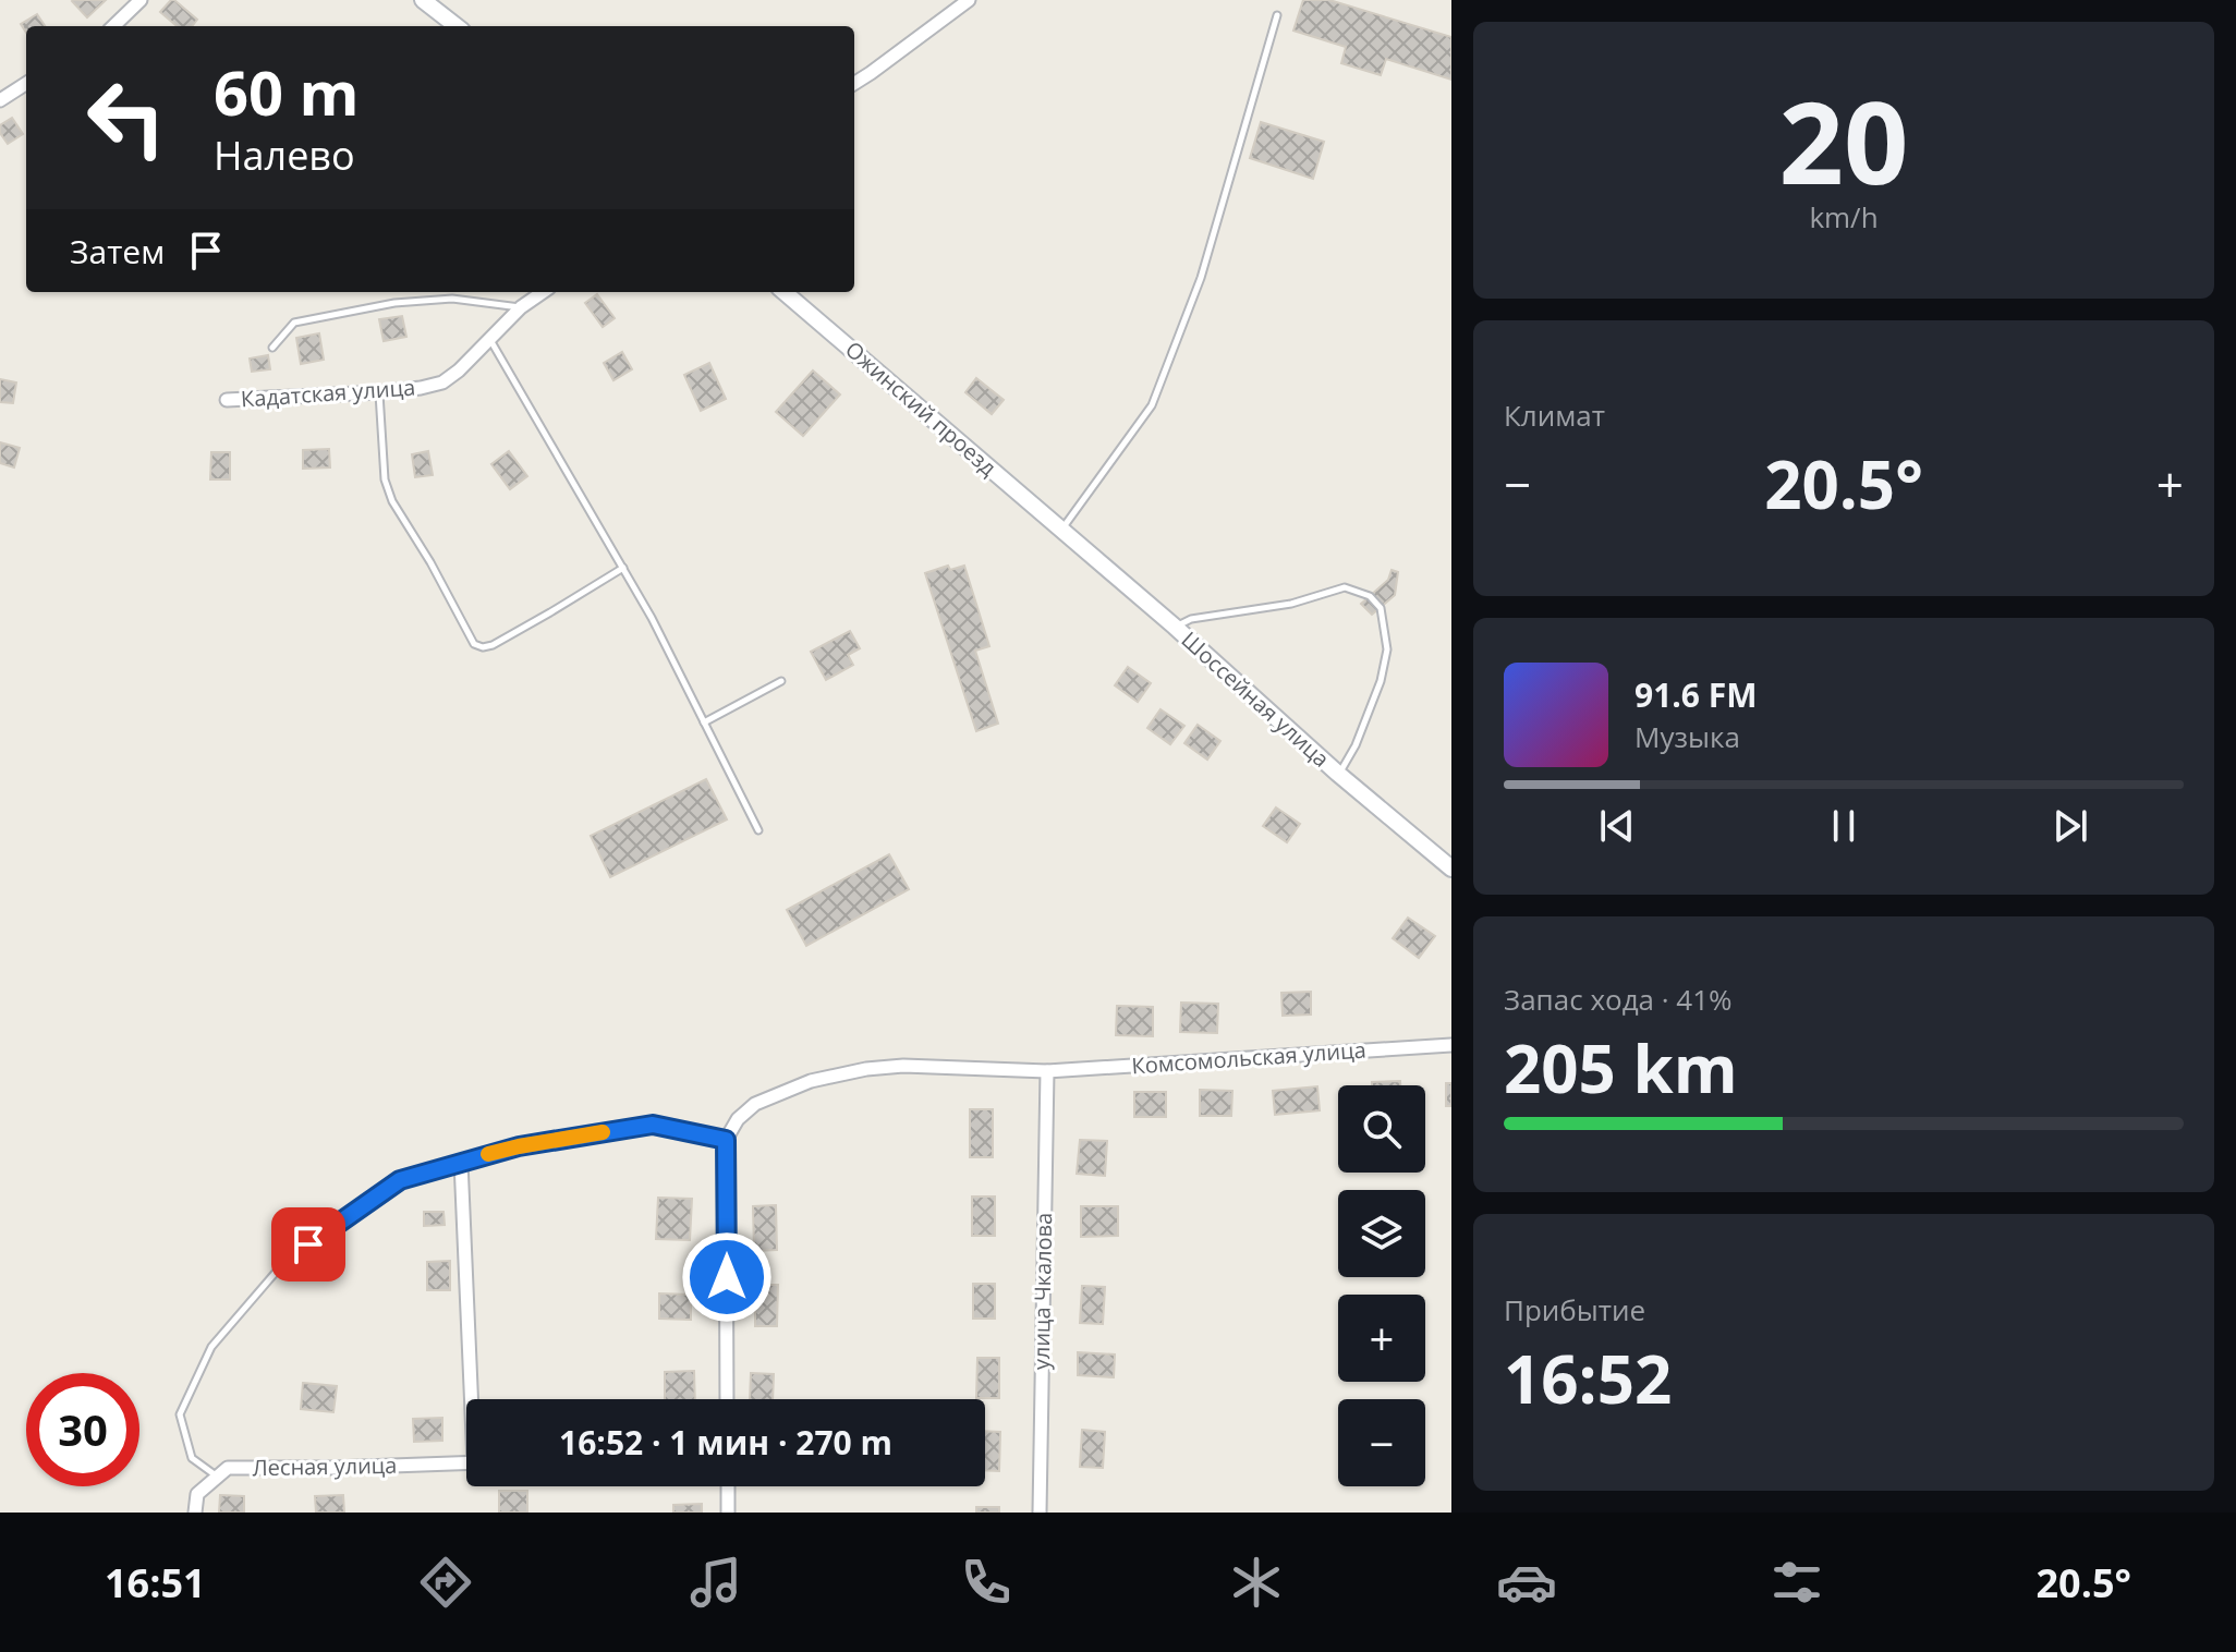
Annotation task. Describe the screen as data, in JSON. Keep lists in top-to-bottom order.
{
  "streets": {
    "main road": ["Ожинский проезд", "Шоссейная улица"],
    "street": [
      "Кадатская улица",
      "Комсомольская улица",
      "улица Чкалова",
      "Лесная улица"
    ]
  },
  "crossings": [
    ["Ожинский проезд", "Шоссейная улица"],
    ["Комсомольская улица", "улица Чкалова"]
  ],
  "page": {
    "tile": [
      ["20", "km/h"],
      "Климат",
      ["Запас хода · 41%", "205 km"],
      ["Прибытие", "16:52"]
    ],
    "turn": ["60 m", "Налево"],
    "then": "Затем",
    "heat": ["−", "20.5°", "+"],
    "song": ["91.6 FM", "Музыка"],
    "map_buttons": ["+", "−"],
    "limit": "30",
    "trip": "16:52 · 1 мин · 270 m",
    "tabs": ["16:51", "20.5°"]
  }
}
